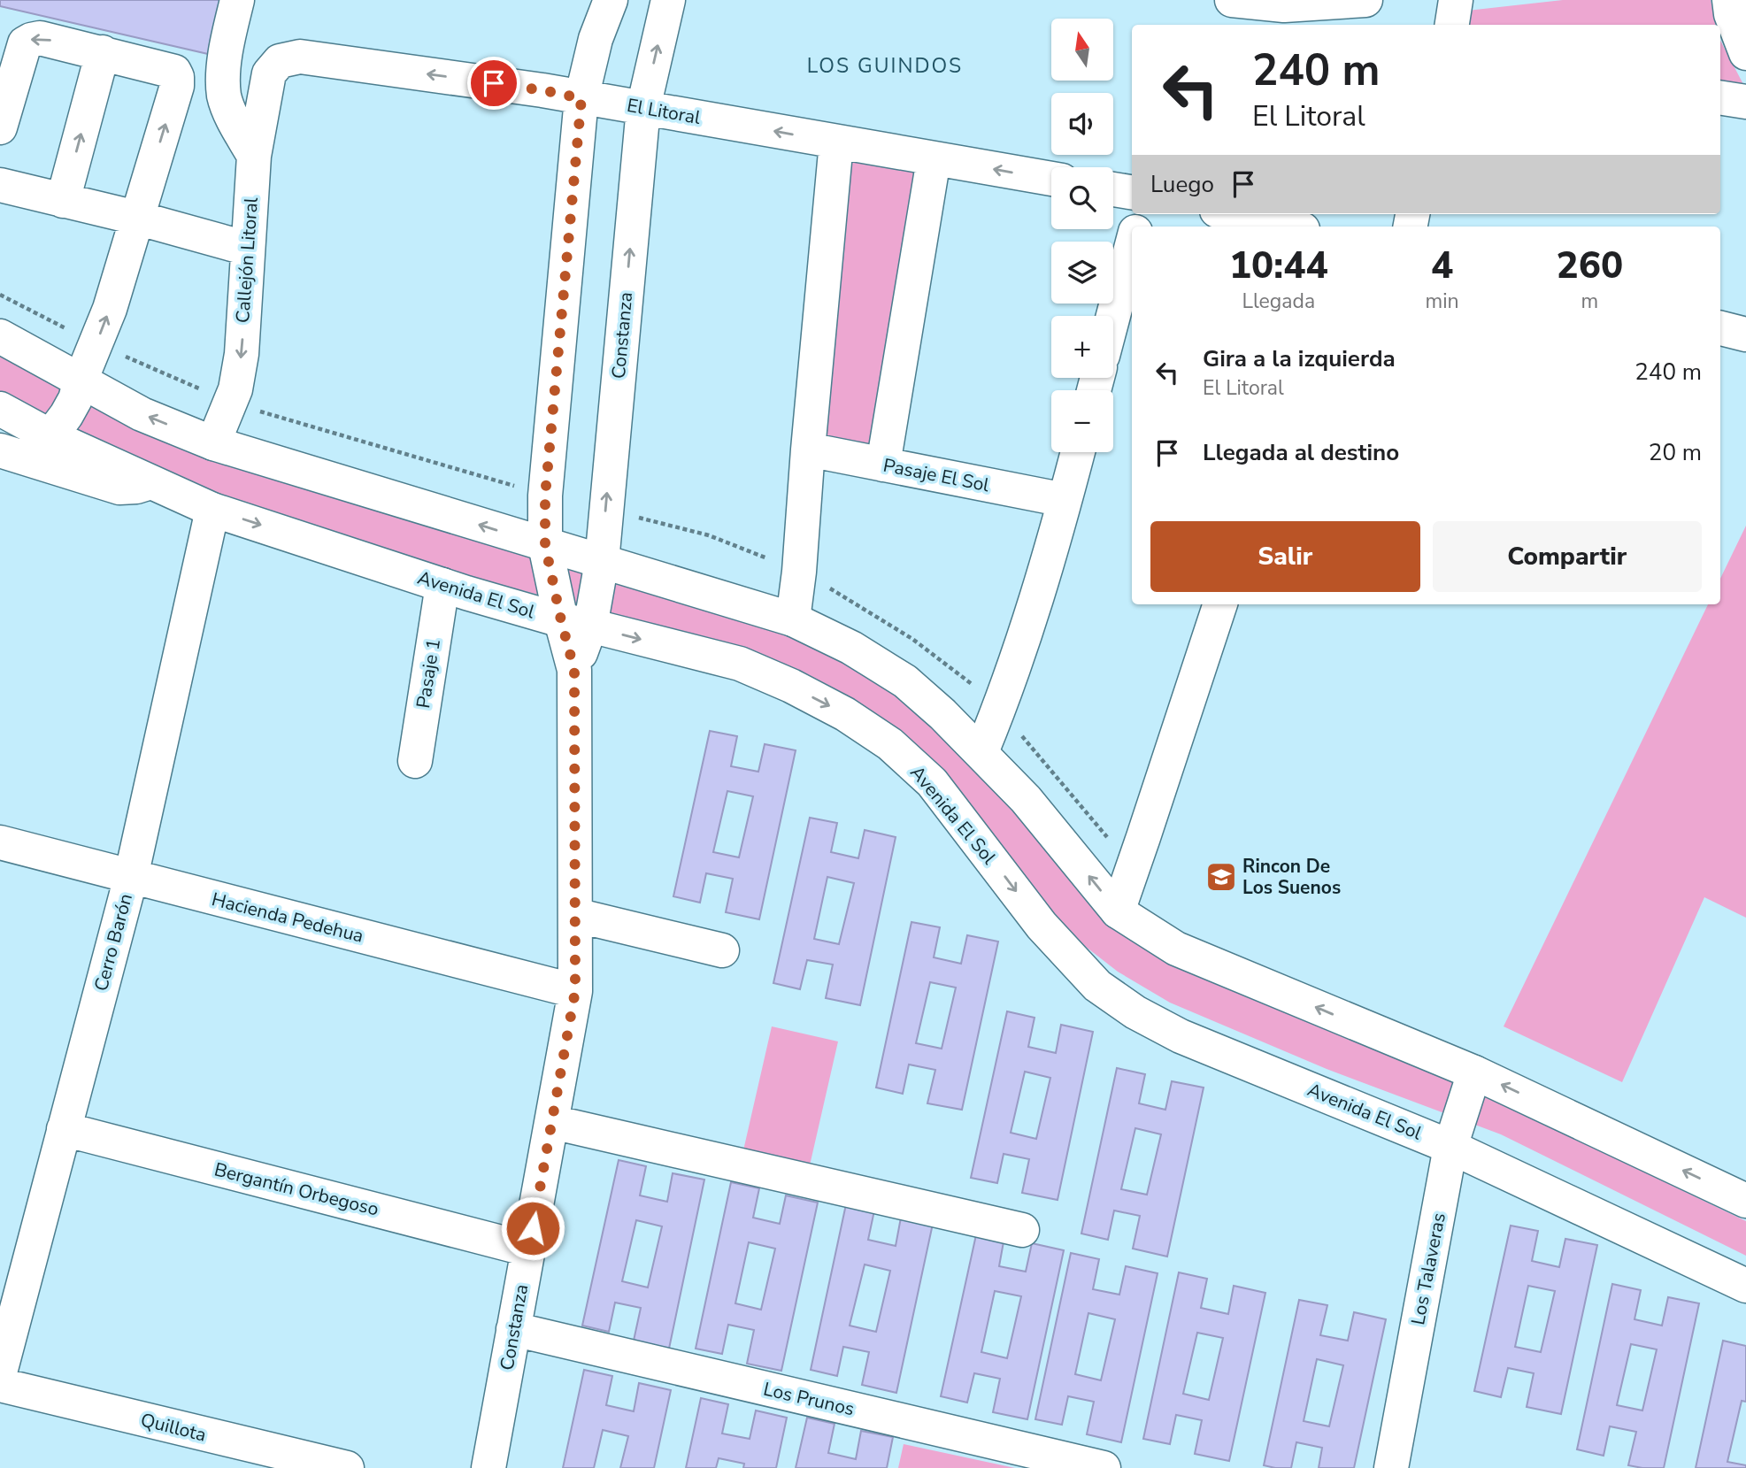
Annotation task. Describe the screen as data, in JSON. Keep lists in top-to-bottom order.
{
  "streets": {
    "street": [
      "El Litoral",
      "Callejón Litoral",
      "Constanza",
      "Pasaje El Sol",
      "Avenida El Sol",
      "Pasaje 1",
      "Hacienda Pedehua",
      "Cerro Barón",
      "Bergantín Orbegoso",
      "Los Talaveras",
      "Los Prunos",
      "Quillota"
    ]
  },
  "crossings": [
    ["El Litoral", "Callejón Litoral"],
    ["El Litoral", "Constanza"],
    ["Constanza", "Avenida El Sol"],
    ["Constanza", "Hacienda Pedehua"],
    ["Constanza", "Bergantín Orbegoso"],
    ["Constanza", "Los Prunos"],
    ["Avenida El Sol", "Pasaje 1"],
    ["Avenida El Sol", "Cerro Barón"],
    ["Avenida El Sol", "Los Talaveras"],
    ["Hacienda Pedehua", "Cerro Barón"],
    ["Cerro Barón", "Bergantín Orbegoso"]
  ],
  "one_way": ["El Litoral"],
  "districts": ["LOS GUINDOS"],
  "places": {
    "school or university": ["Rincon De Los Suenos"]
  },
  "north": "top",
  "page": {
    "map_buttons": ["+", "−"],
    "turn": ["240 m", "El Litoral"],
    "then": "Luego",
    "eta": [
      "10:44",
      "Llegada",
      "4",
      "min",
      "260",
      "m"
    ],
    "list": [
      {
        "name": "Gira a la izquierda",
        "note": "El Litoral",
        "value": "240 m"
      },
      {
        "name": "Llegada al destino",
        "value": "20 m"
      }
    ],
    "buttons": ["Salir", "Compartir"]
  }
}
